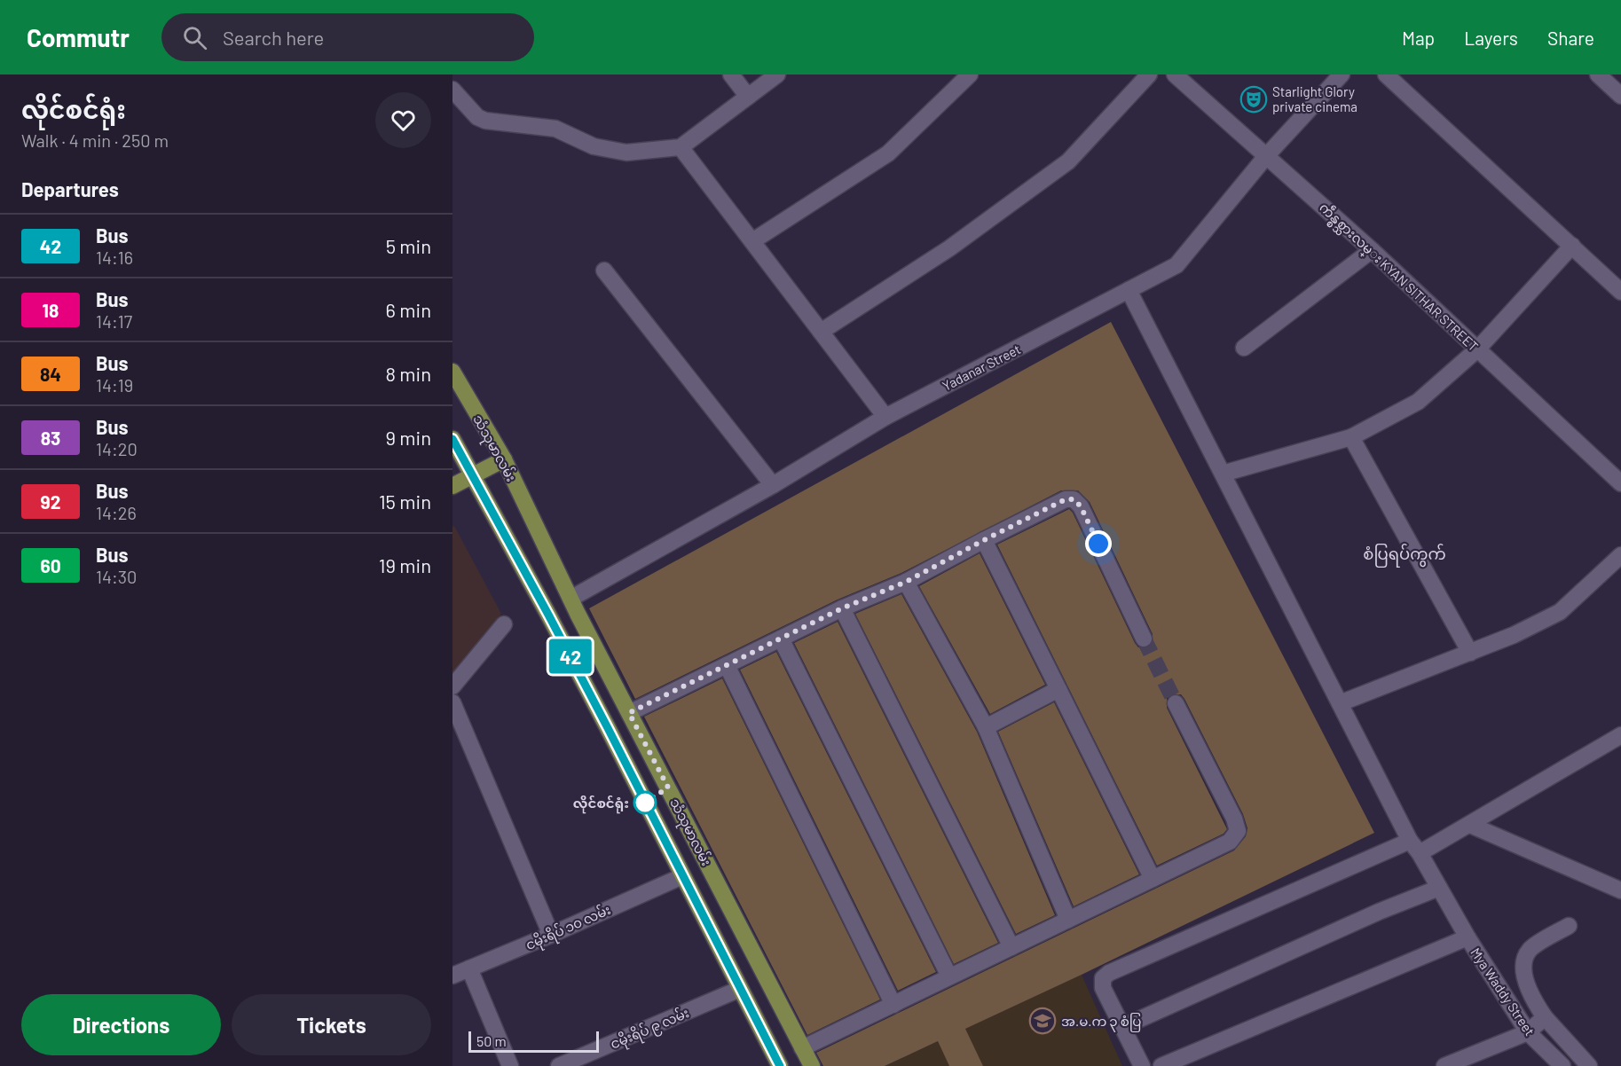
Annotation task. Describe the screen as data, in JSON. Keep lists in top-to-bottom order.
{
  "streets": {
    "main road": ["သံသုမာလမ်း"],
    "street": [
      "ကဵန္စစ္သားလမ္း KYAN SITHAR STREET",
      "Yadanar Street",
      "ငမိုးရိပ် ၁၀ လမ်း",
      "Mya Waddy Street",
      "ငမိုးရိပ် ၉ လမ်း"
    ]
  },
  "crossings": [
    ["ကဵန္စစ္သားလမ္း KYAN SITHAR STREET", "Yadanar Street"],
    ["Yadanar Street", "သံသုမာလမ်း"],
    ["Yadanar Street", "Mya Waddy Street"],
    ["သံသုမာလမ်း", "ငမိုးရိပ် ၁၀ လမ်း"],
    ["သံသုမာလမ်း", "ငမိုးရိပ် ၉ လမ်း"]
  ],
  "districts": ["စံပြရပ်ကွက်"],
  "places": {
    "theatre": ["Starlight Glory private cinema"],
    "other": ["လိုင်စင်ရုံး"],
    "school or university": ["အ.မ.က ၃ စံပြ"]
  },
  "lines": ["bus line 42"],
  "scale_bar": "50 m",
  "page": {
    "header": "Commutr",
    "search": "Search here",
    "nav": ["Map", "Layers", "Share"],
    "heading": [
      ["လိုင်စင်ရုံး", "Walk · 4 min · 250 m"],
      "Departures"
    ],
    "on_map": "42",
    "list": [
      {
        "mark": "42",
        "name": "Bus",
        "note": "14:16",
        "value": "5 min"
      },
      {
        "mark": "18",
        "name": "Bus",
        "note": "14:17",
        "value": "6 min"
      },
      {
        "mark": "84",
        "name": "Bus",
        "note": "14:19",
        "value": "8 min"
      },
      {
        "mark": "83",
        "name": "Bus",
        "note": "14:20",
        "value": "9 min"
      },
      {
        "mark": "92",
        "name": "Bus",
        "note": "14:26",
        "value": "15 min"
      },
      {
        "mark": "60",
        "name": "Bus",
        "note": "14:30",
        "value": "19 min"
      }
    ],
    "buttons": ["Directions", "Tickets"],
    "scale": "50 m"
  }
}
